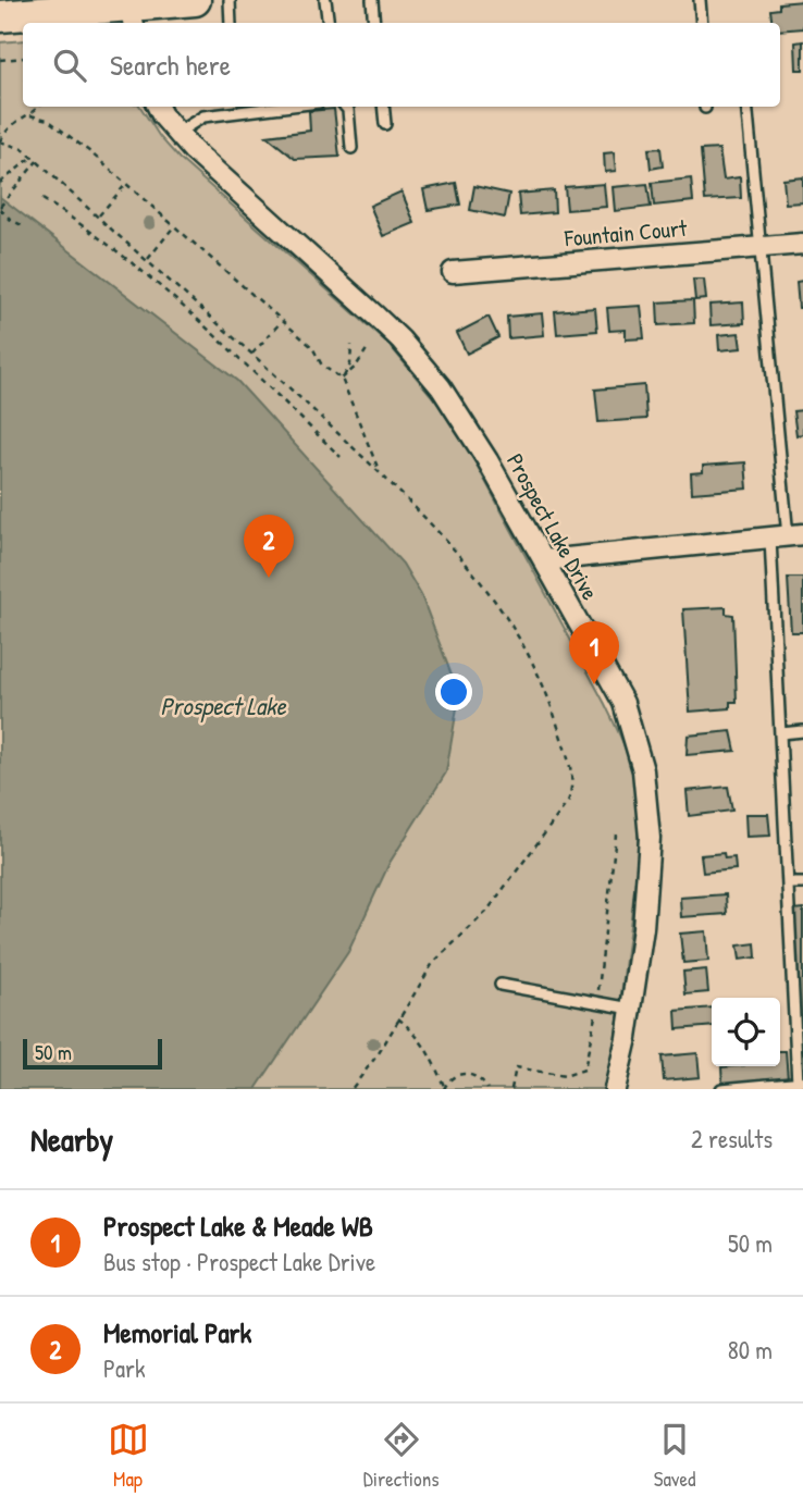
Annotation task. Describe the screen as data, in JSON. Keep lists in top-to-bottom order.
{
  "streets": {
    "street": ["Fountain Court", "Prospect Lake Drive"]
  },
  "water": ["Prospect Lake"],
  "scale_bar": "50 m",
  "page": {
    "search": "Search here",
    "pins": ["2", "1"],
    "scale": "50 m",
    "heading": ["Nearby", "2 results"],
    "list": [
      {
        "mark": "1",
        "name": "Prospect Lake & Meade WB",
        "note": "Bus stop · Prospect Lake Drive",
        "value": "50 m"
      },
      {
        "mark": "2",
        "name": "Memorial Park",
        "note": "Park",
        "value": "80 m"
      }
    ],
    "nav": ["Map", "Directions", "Saved"]
  }
}
